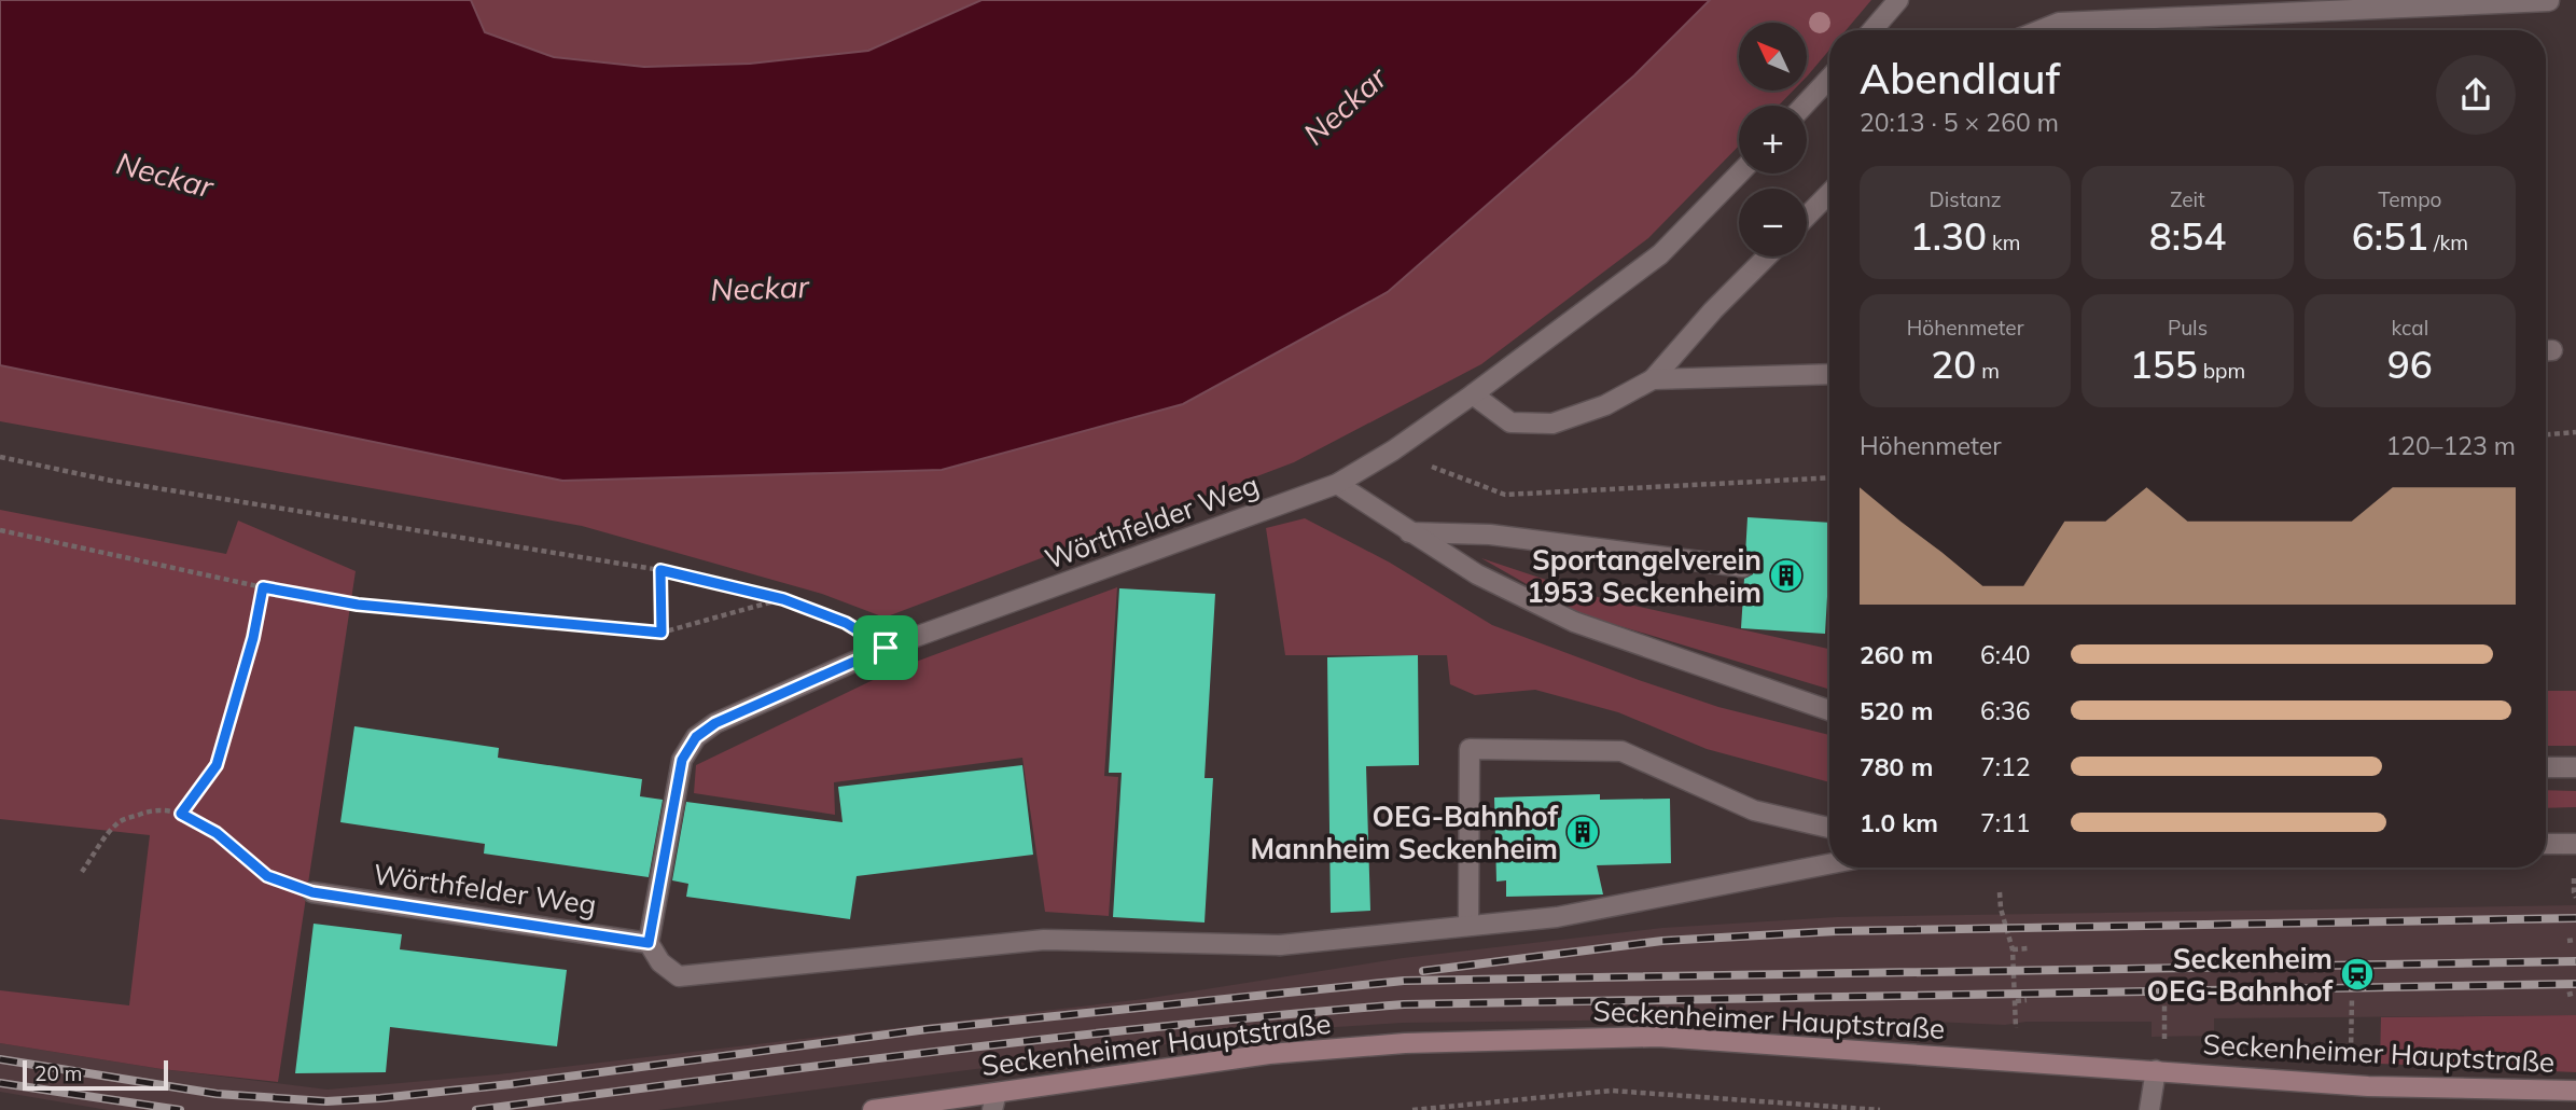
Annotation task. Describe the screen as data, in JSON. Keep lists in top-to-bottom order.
{
  "streets": {
    "main road": ["Seckenheimer Hauptstraße"],
    "street": ["Wörthfelder Weg"]
  },
  "water": ["Neckar"],
  "places": {
    "building": ["Sportangelverein 1953 Seckenheim", "OEG-Bahnhof Mannheim Seckenheim"],
    "station": ["Seckenheim OEG-Bahnhof"]
  },
  "scale_bar": "20 m",
  "north": "top left",
  "page": {
    "map_buttons": ["+", "−"],
    "heading": ["Abendlauf", "20:13 · 5 × 260 m"],
    "stats": [
      ["Distanz", "1.30 km"],
      ["Zeit", "8:54"],
      ["Tempo", "6:51 /km"],
      ["Höhenmeter", "20 m"],
      ["Puls", "155 bpm"],
      ["kcal", "96"]
    ],
    "chart": ["Höhenmeter", "120–123 m"],
    "list": [
      {
        "name": "260 m",
        "note": "6:40"
      },
      {
        "name": "520 m",
        "note": "6:36"
      },
      {
        "name": "780 m",
        "note": "7:12"
      },
      {
        "name": "1.0 km",
        "note": "7:11"
      }
    ],
    "scale": "20 m"
  }
}
